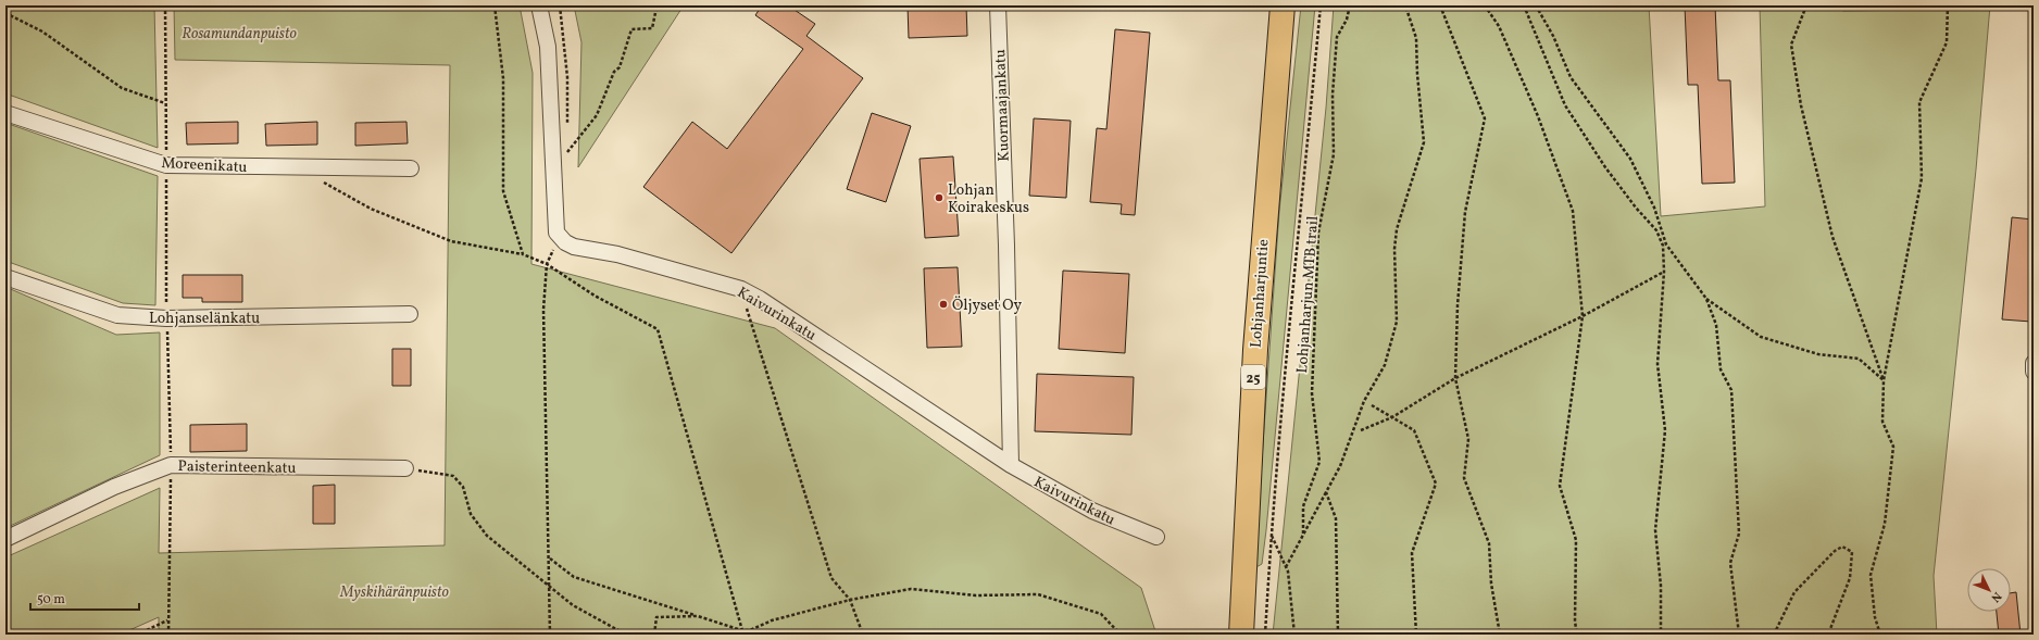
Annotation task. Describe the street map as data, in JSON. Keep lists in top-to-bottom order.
{
  "streets": {
    "highway": ["Lohjanharjuntie", "25"],
    "street": [
      "Kuormaajankatu",
      "Moreenikatu",
      "Kaivurinkatu",
      "Lohjanselänkatu",
      "Paisterinteenkatu"
    ],
    "path": ["Lohjanharjun MTB trail"]
  },
  "crossings": [
    ["Kuormaajankatu", "Kaivurinkatu"]
  ],
  "parks": ["Rosamundanpuisto", "Myskihäränpuisto"],
  "places": ["Lohjan Koirakeskus", "Öljyset Oy"],
  "scale_bar": "50 m",
  "north": "bottom right"
}
